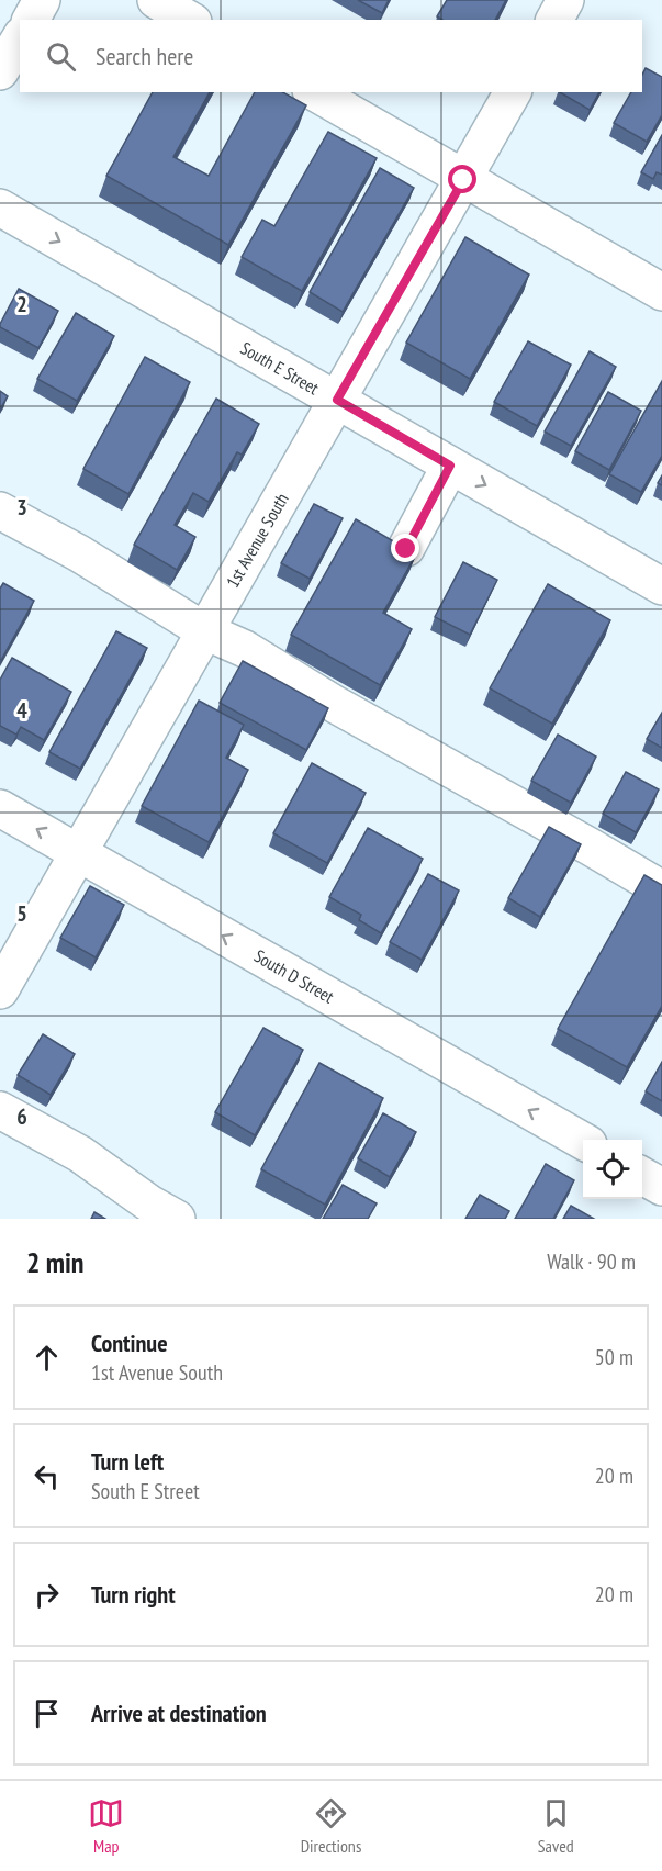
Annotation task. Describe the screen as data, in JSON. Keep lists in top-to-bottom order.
{
  "streets": {
    "street": ["South E Street", "1st Avenue South", "South D Street"]
  },
  "crossings": [
    ["South E Street", "1st Avenue South"],
    ["1st Avenue South", "South D Street"]
  ],
  "page": {
    "search": "Search here",
    "heading": ["2 min", "Walk · 90 m"],
    "list": [
      ["Continue", "1st Avenue South", "50 m"],
      ["Turn left", "South E Street", "20 m"],
      ["Turn right", "20 m"],
      "Arrive at destination"
    ],
    "nav": ["Map", "Directions", "Saved"]
  },
  "grid": {
    "rows": [
      "2",
      "3",
      "4",
      "5",
      "6"
    ]
  }
}
